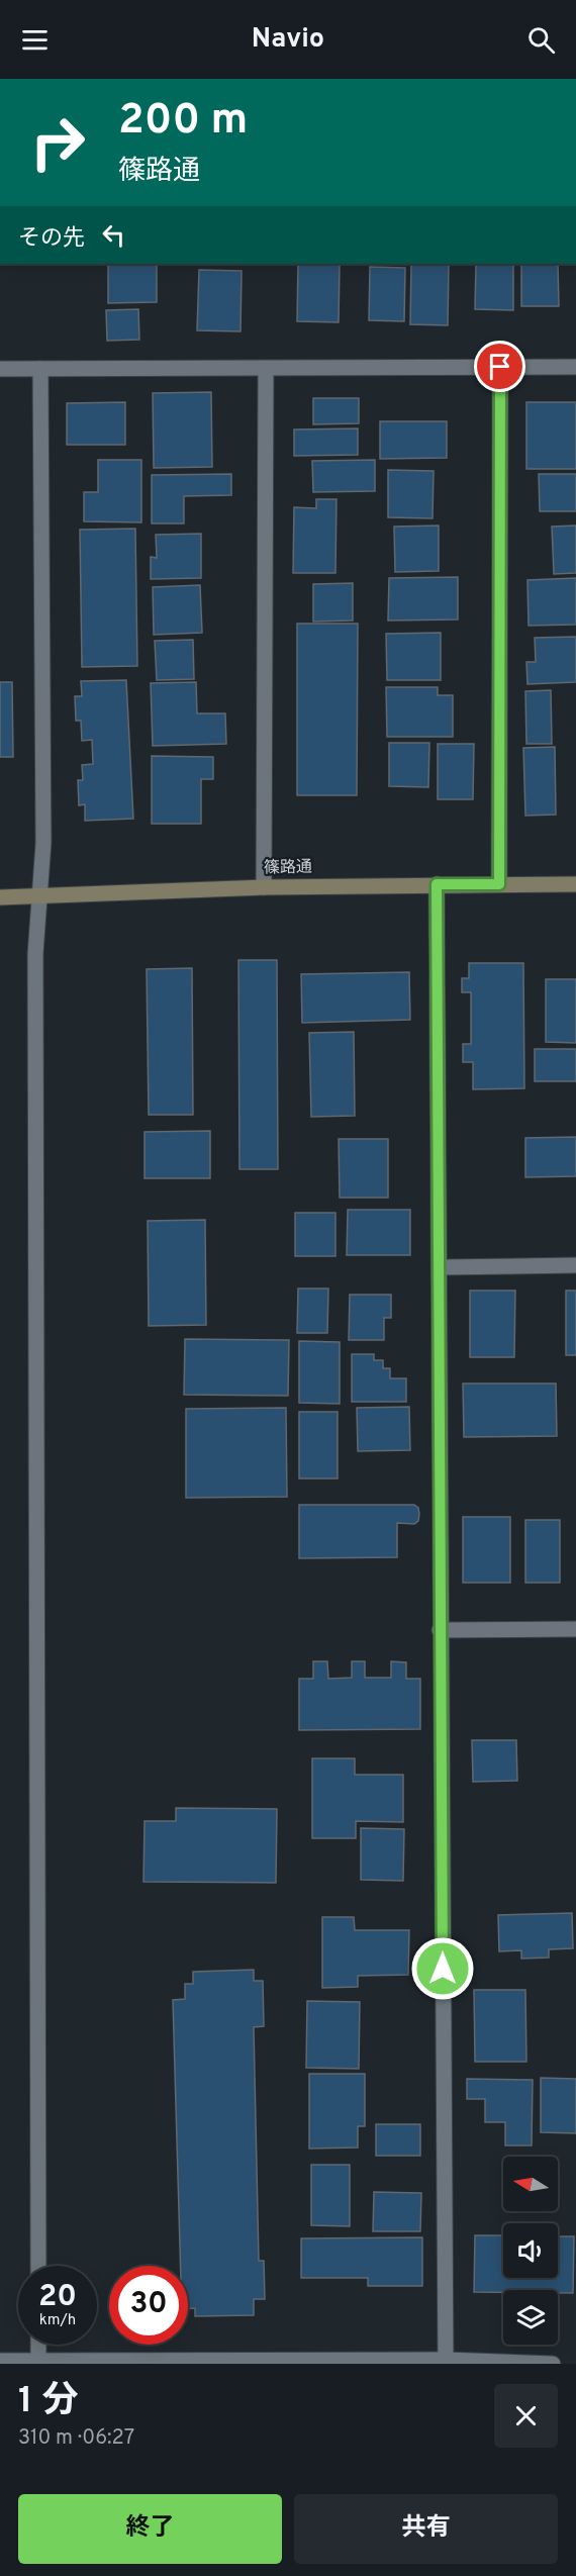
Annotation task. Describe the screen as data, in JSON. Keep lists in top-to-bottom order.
{
  "streets": {
    "street": ["篠路通"]
  },
  "north": "left",
  "page": {
    "header": "Navio",
    "turn": ["200 m", "篠路通"],
    "then": "その先",
    "speed": "20 km/h",
    "limit": "30",
    "heading": ["1 分", "310 m · 06:27"],
    "buttons": ["終了", "共有"]
  }
}
